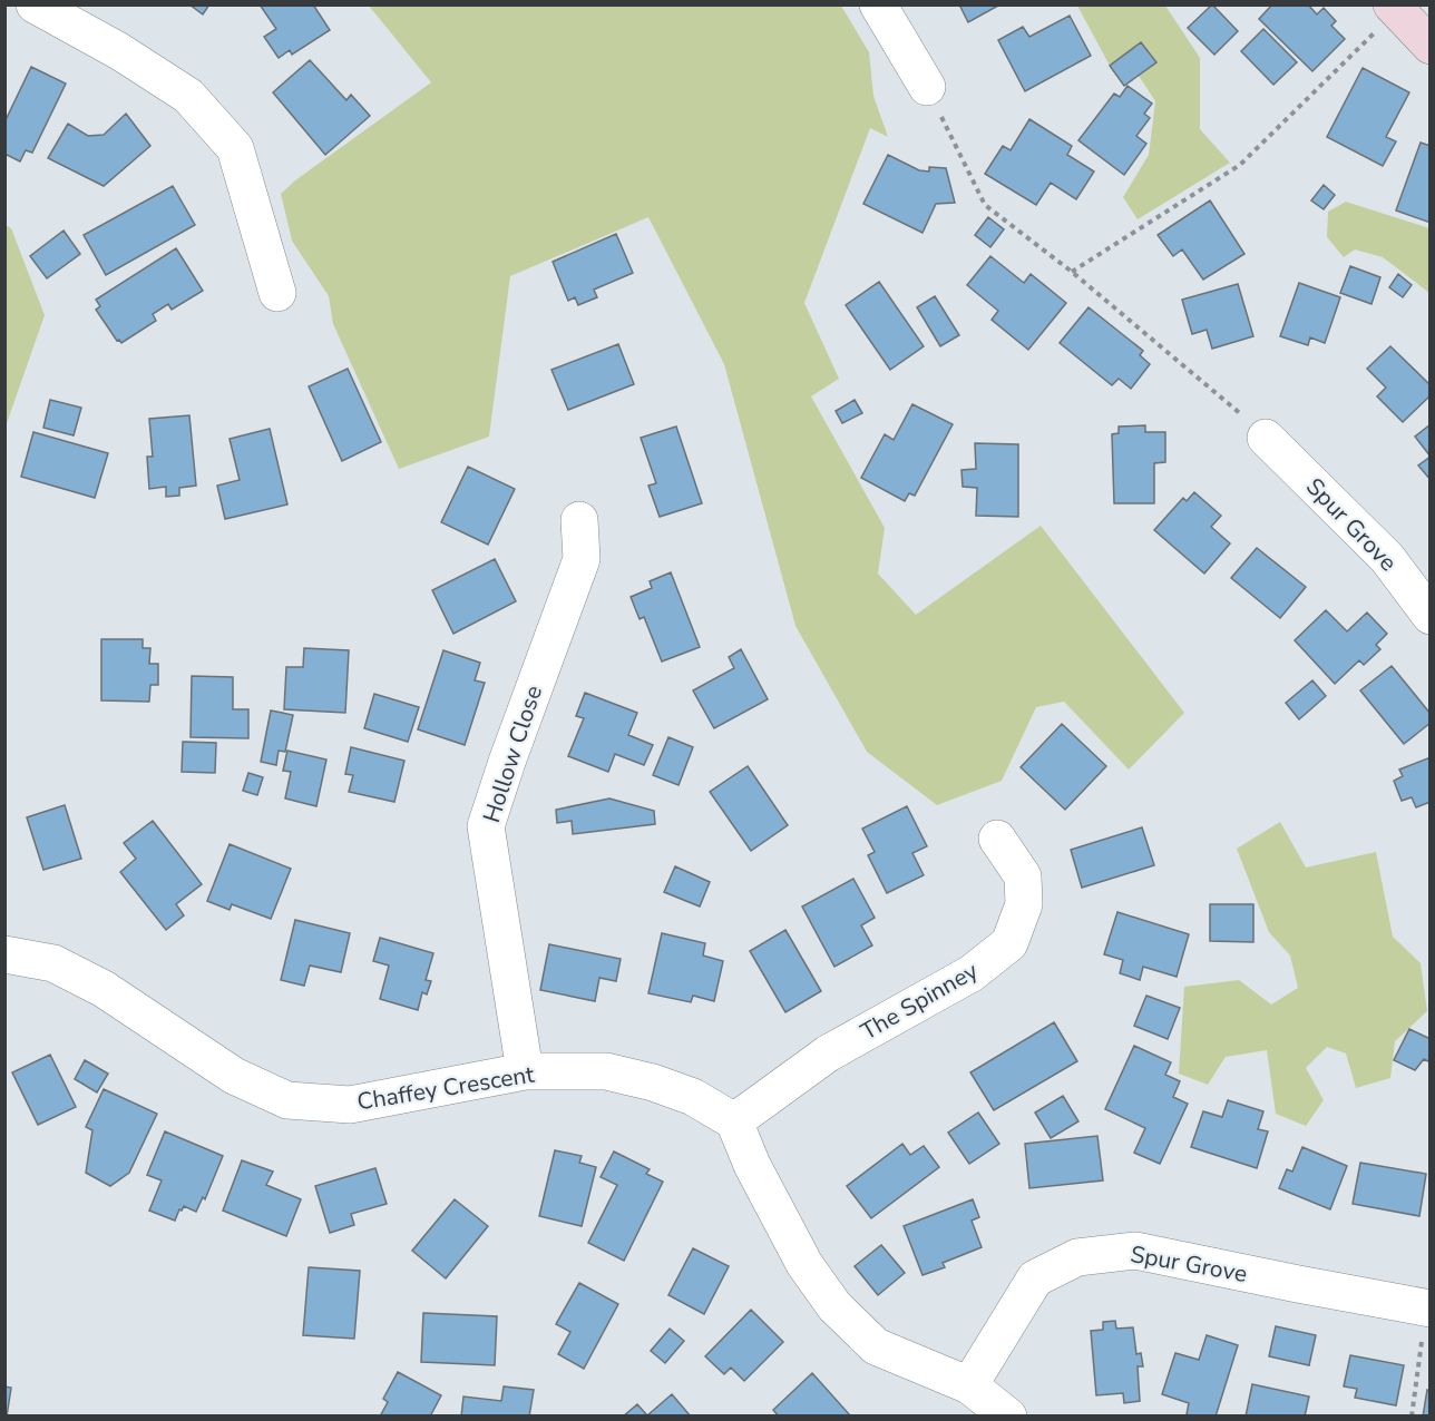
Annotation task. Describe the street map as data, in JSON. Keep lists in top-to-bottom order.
{
  "streets": {
    "street": [
      "Spur Grove",
      "Hollow Close",
      "The Spinney",
      "Chaffey Crescent"
    ]
  },
  "crossings": [
    ["Hollow Close", "Chaffey Crescent"],
    ["The Spinney", "Chaffey Crescent"]
  ]
}
